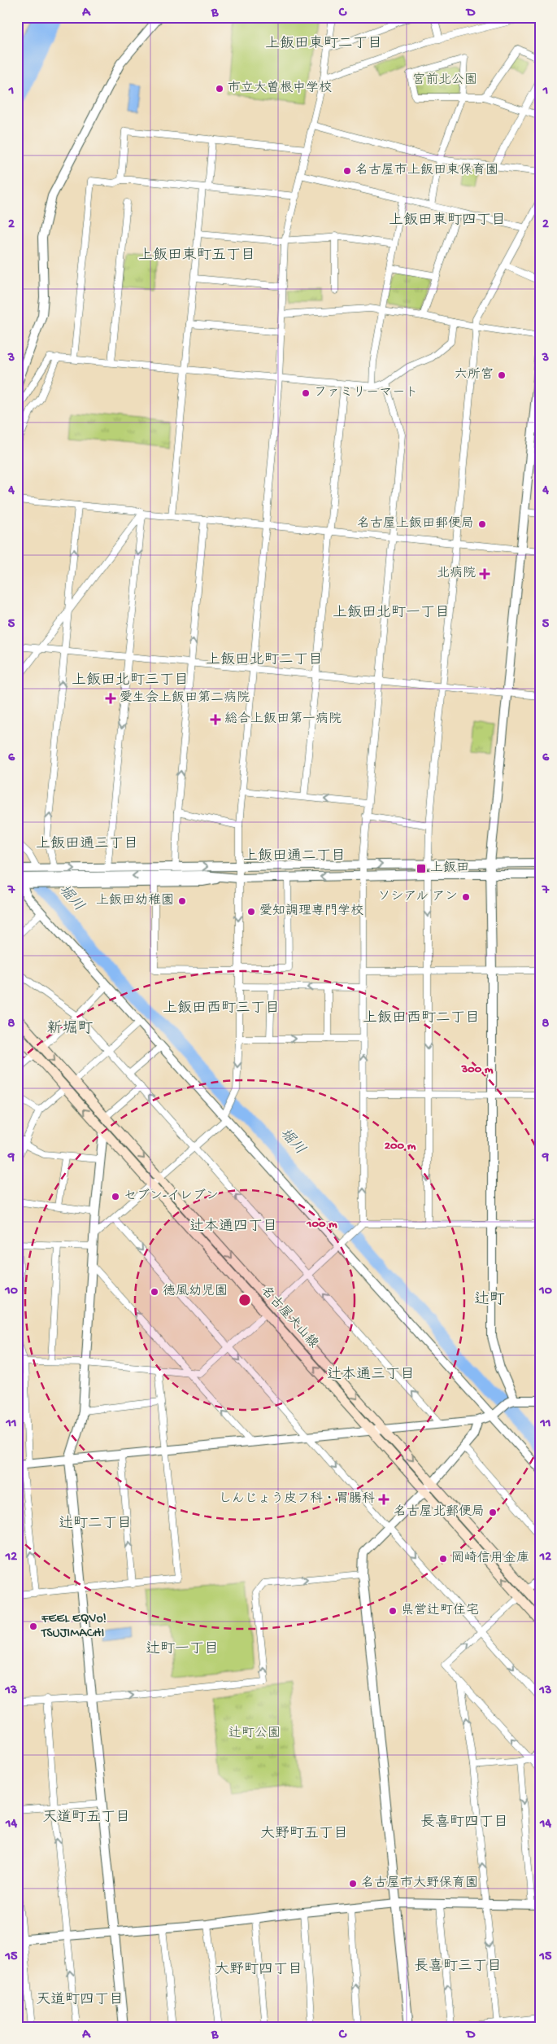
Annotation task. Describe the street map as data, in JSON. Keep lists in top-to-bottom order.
{
  "streets": {
    "main road": ["名古屋犬山線"]
  },
  "districts": [
    "上飯田東町二丁目",
    "上飯田東町四丁目",
    "上飯田東町五丁目",
    "上飯田北町一丁目",
    "上飯田北町二丁目",
    "上飯田北町三丁目",
    "上飯田通三丁目",
    "上飯田通二丁目",
    "上飯田西町三丁目",
    "上飯田西町二丁目",
    "新堀町",
    "辻本通四丁目",
    "辻町",
    "辻本通三丁目",
    "辻町二丁目",
    "辻町一丁目",
    "天道町五丁目",
    "長喜町四丁目",
    "大野町五丁目",
    "長喜町三丁目",
    "大野町四丁目",
    "天道町四丁目"
  ],
  "water": ["堀川"],
  "parks": ["宮前北公園", "辻町公園"],
  "places": {
    "other": [
      "市立大曽根中学校",
      "名古屋市上飯田東保育園",
      "六所宮",
      "ファミリーマート",
      "名古屋上飯田郵便局",
      "ソシアル アン",
      "上飯田幼稚園",
      "愛知調理専門学校",
      "セブン-イレブン",
      "徳風幼児園",
      "名古屋北郵便局",
      "岡崎信用金庫",
      "県営辻町住宅",
      "FEEL EQVo! TSUJIMACHI",
      "名古屋市大野保育園"
    ],
    "health": [
      "北病院",
      "愛生会上飯田第二病院",
      "総合上飯田第一病院",
      "しんじょう皮フ科・胃腸科"
    ],
    "transit": ["上飯田"]
  },
  "grid": {
    "columns": [
      "A",
      "B",
      "C",
      "D"
    ],
    "rows": [
      "1",
      "2",
      "3",
      "4",
      "5",
      "6",
      "7",
      "8",
      "9",
      "10",
      "11",
      "12",
      "13",
      "14",
      "15"
    ]
  },
  "rings": ["300 m", "200 m", "100 m"]
}
